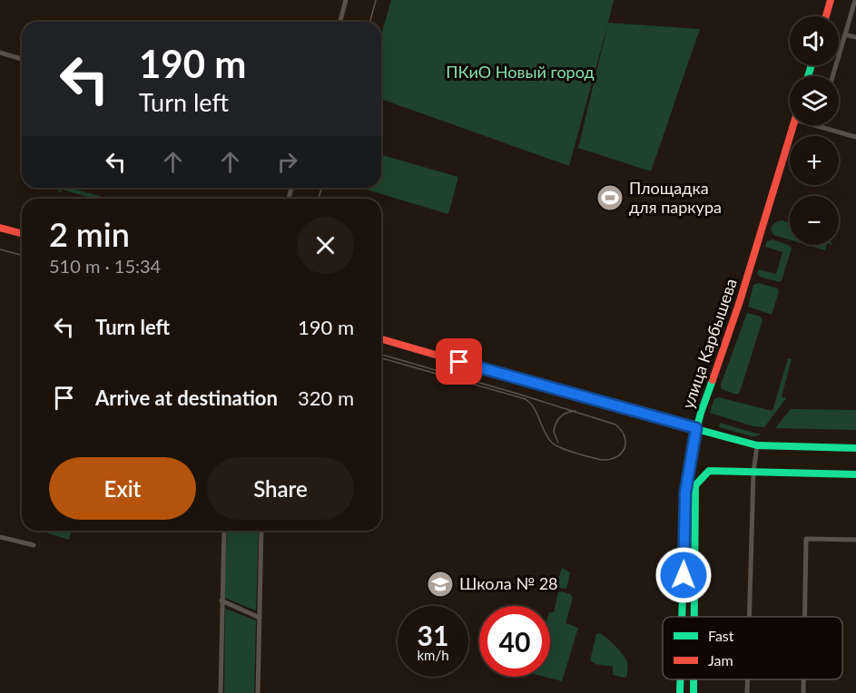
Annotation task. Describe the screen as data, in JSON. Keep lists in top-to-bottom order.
{
  "streets": {
    "street": ["улица Карбышева"]
  },
  "parks": ["ПКиО Новый город"],
  "places": {
    "sports": ["Площадка для паркура"],
    "school or university": ["Школа № 28"]
  },
  "legend": ["Fast", "Jam"],
  "page": {
    "map_buttons": ["+", "−"],
    "turn": ["190 m", "Turn left"],
    "heading": ["2 min", "510 m · 15:34"],
    "list": [
      {
        "name": "Turn left",
        "value": "190 m"
      },
      {
        "name": "Arrive at destination",
        "value": "320 m"
      }
    ],
    "buttons": ["Exit", "Share"],
    "speed": "31 km/h",
    "limit": "40"
  }
}
